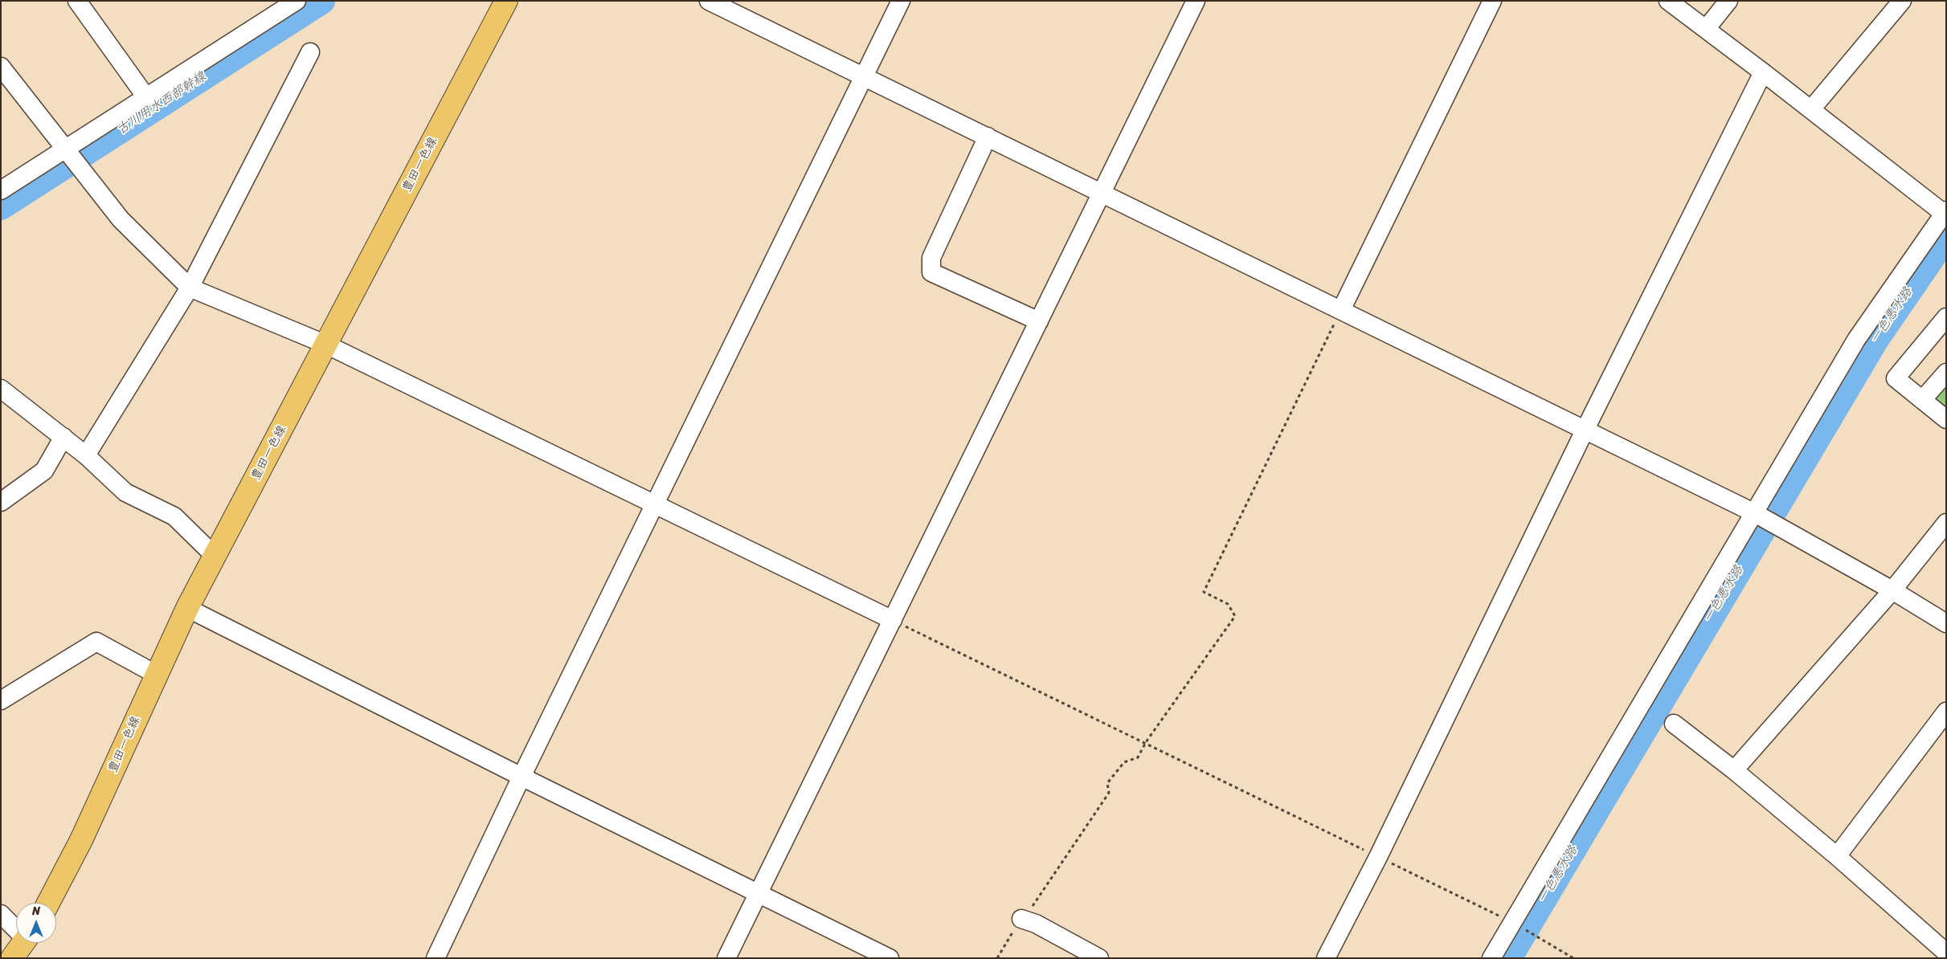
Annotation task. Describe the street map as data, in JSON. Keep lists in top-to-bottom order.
{
  "streets": {
    "main road": ["豊田一色線"]
  },
  "water": ["古川用水西部幹線", "一色悪水路"],
  "north": "top"
}
